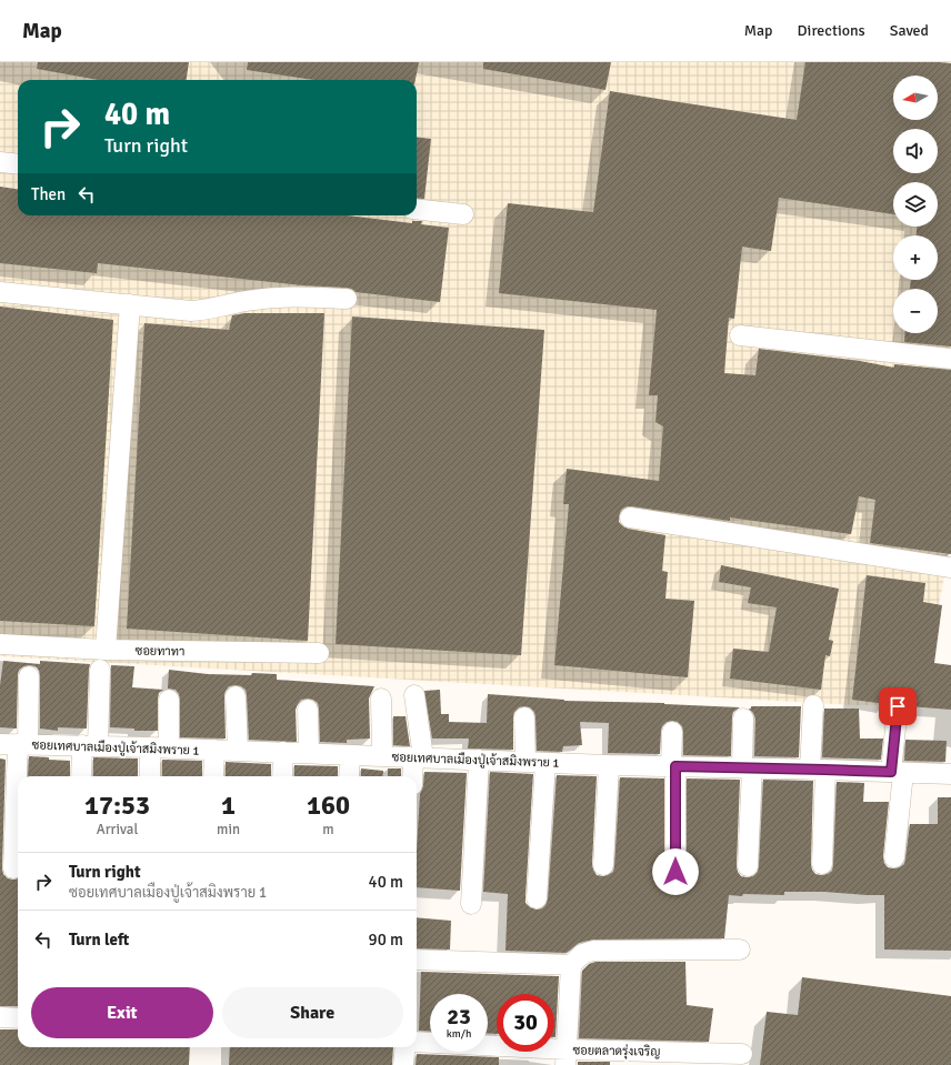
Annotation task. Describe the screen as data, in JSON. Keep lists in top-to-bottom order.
{
  "streets": {
    "street": ["ซอยทาทา", "ซอยเทศบาลเมืองปู่เจ้าสมิงพราย 1", "ซอยตลาดรุ่งเจริญ"]
  },
  "north": "left",
  "page": {
    "header": "Map",
    "nav": ["Map", "Directions", "Saved"],
    "map_buttons": ["+", "−"],
    "turn": ["40 m", "Turn right"],
    "then": "Then",
    "eta": [
      "17:53",
      "Arrival",
      "1",
      "min",
      "160",
      "m"
    ],
    "list": [
      {
        "name": "Turn right",
        "note": "ซอยเทศบาลเมืองปู่เจ้าสมิงพราย 1",
        "value": "40 m"
      },
      {
        "name": "Turn left",
        "value": "90 m"
      }
    ],
    "buttons": ["Exit", "Share"],
    "speed": "23 km/h",
    "limit": "30"
  }
}
